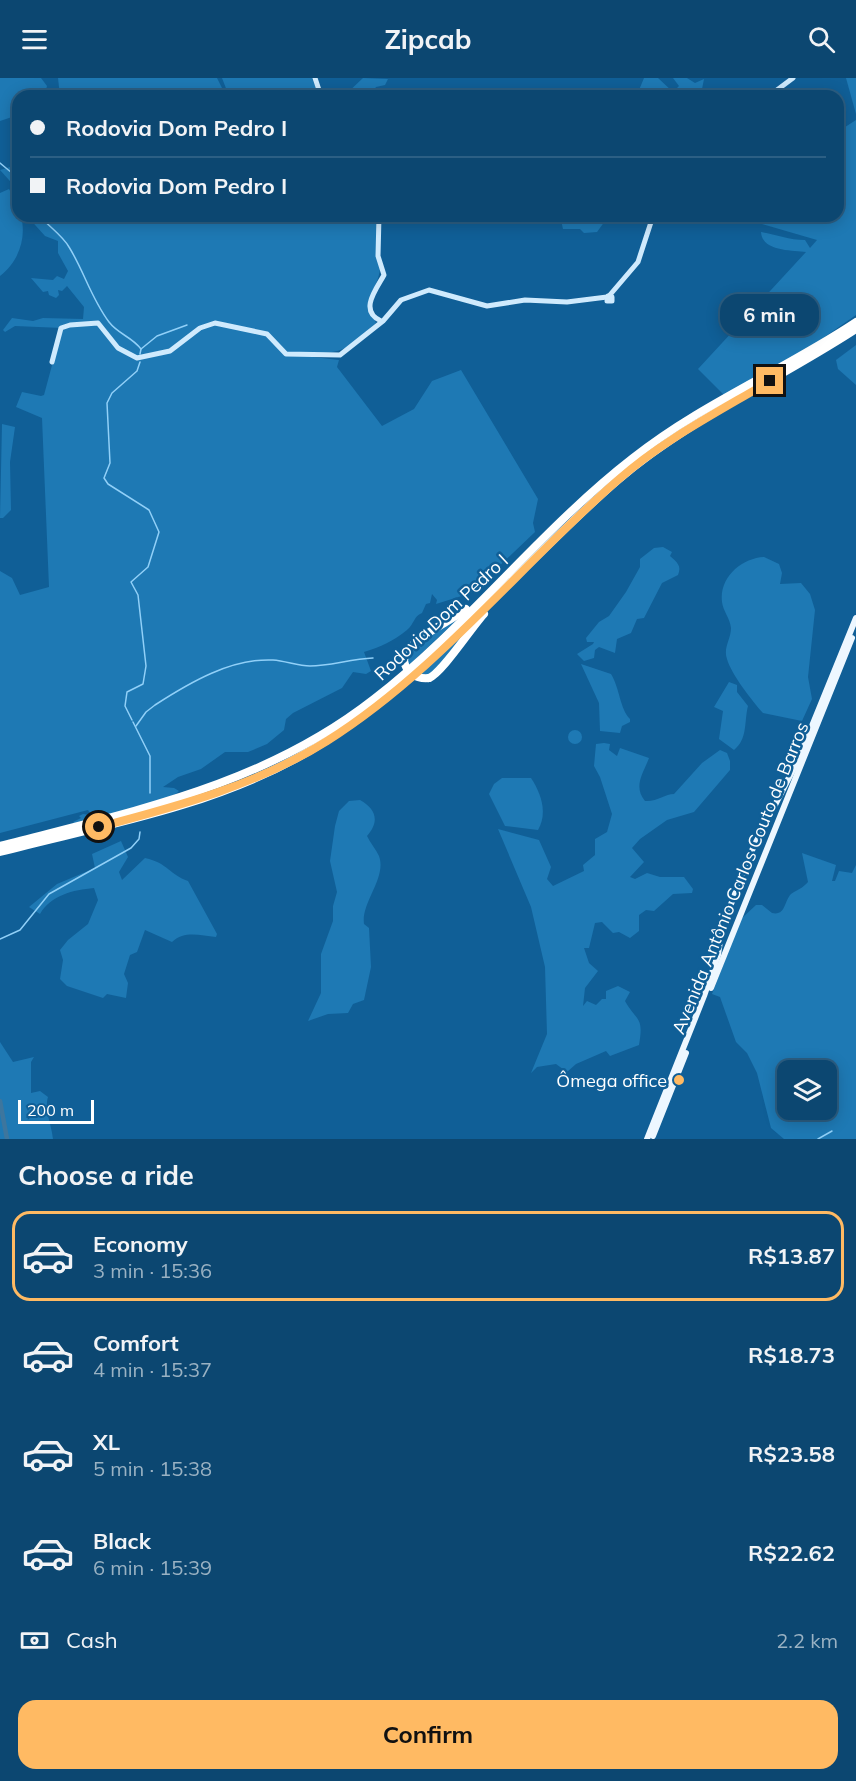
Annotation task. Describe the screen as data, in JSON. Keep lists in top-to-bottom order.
{
  "streets": {
    "highway": ["Rodovia Dom Pedro I"],
    "main road": ["Avenida Antônio Carlos Couto de Barros"]
  },
  "places": ["Ômega office"],
  "scale_bar": "200 m",
  "page": {
    "header": "Zipcab",
    "banner": ["Rodovia Dom Pedro I", "Rodovia Dom Pedro I"],
    "bubble": "6 min",
    "scale": "200 m",
    "heading": "Choose a ride",
    "list": [
      {
        "name": "Economy",
        "note": "3 min · 15:36",
        "value": "R$13.87"
      },
      {
        "name": "Comfort",
        "note": "4 min · 15:37",
        "value": "R$18.73"
      },
      {
        "name": "XL",
        "note": "5 min · 15:38",
        "value": "R$23.58"
      },
      {
        "name": "Black",
        "note": "6 min · 15:39",
        "value": "R$22.62"
      }
    ],
    "pay": ["Cash", "2.2 km"],
    "buttons": "Confirm"
  }
}
